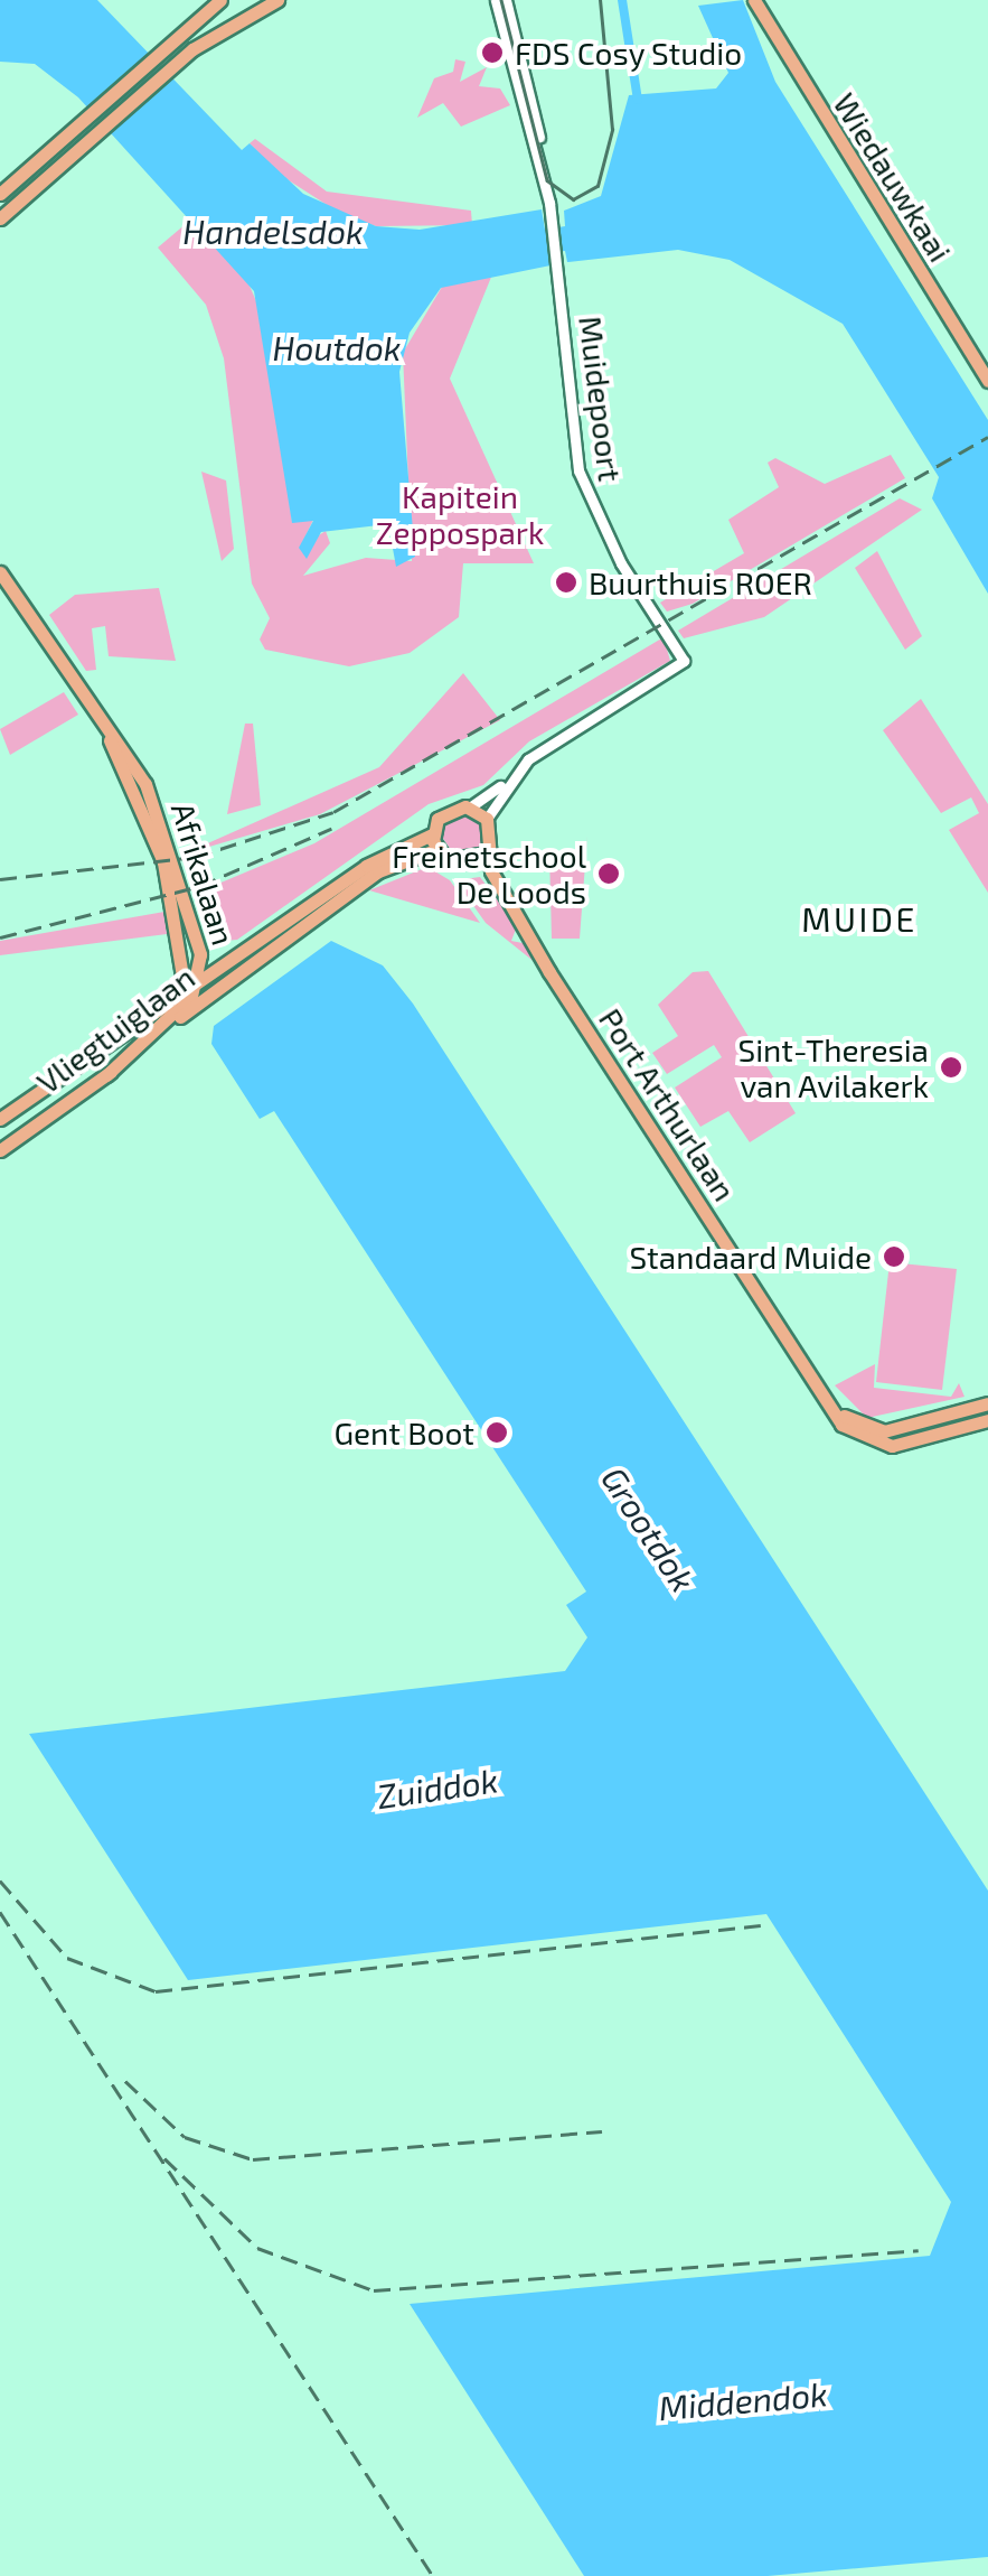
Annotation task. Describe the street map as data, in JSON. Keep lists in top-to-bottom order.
{
  "streets": {
    "main road": [
      "Wiedauwkaai",
      "Afrikalaan",
      "Vliegtuiglaan",
      "Port Arthurlaan"
    ],
    "street": ["Muidepoort"]
  },
  "crossings": [
    ["Muidepoort", "Port Arthurlaan"],
    ["Afrikalaan", "Vliegtuiglaan"],
    ["Vliegtuiglaan", "Port Arthurlaan"]
  ],
  "districts": ["MUIDE"],
  "water": [
    "Handelsdok",
    "Houtdok",
    "Grootdok",
    "Zuiddok",
    "Middendok"
  ],
  "parks": ["Kapitein Zeppospark"],
  "places": [
    "FDS Cosy Studio",
    "Buurthuis ROER",
    "Freinetschool De Loods",
    "Sint-Theresia van Avilakerk",
    "Standaard Muide",
    "Gent Boot"
  ]
}
